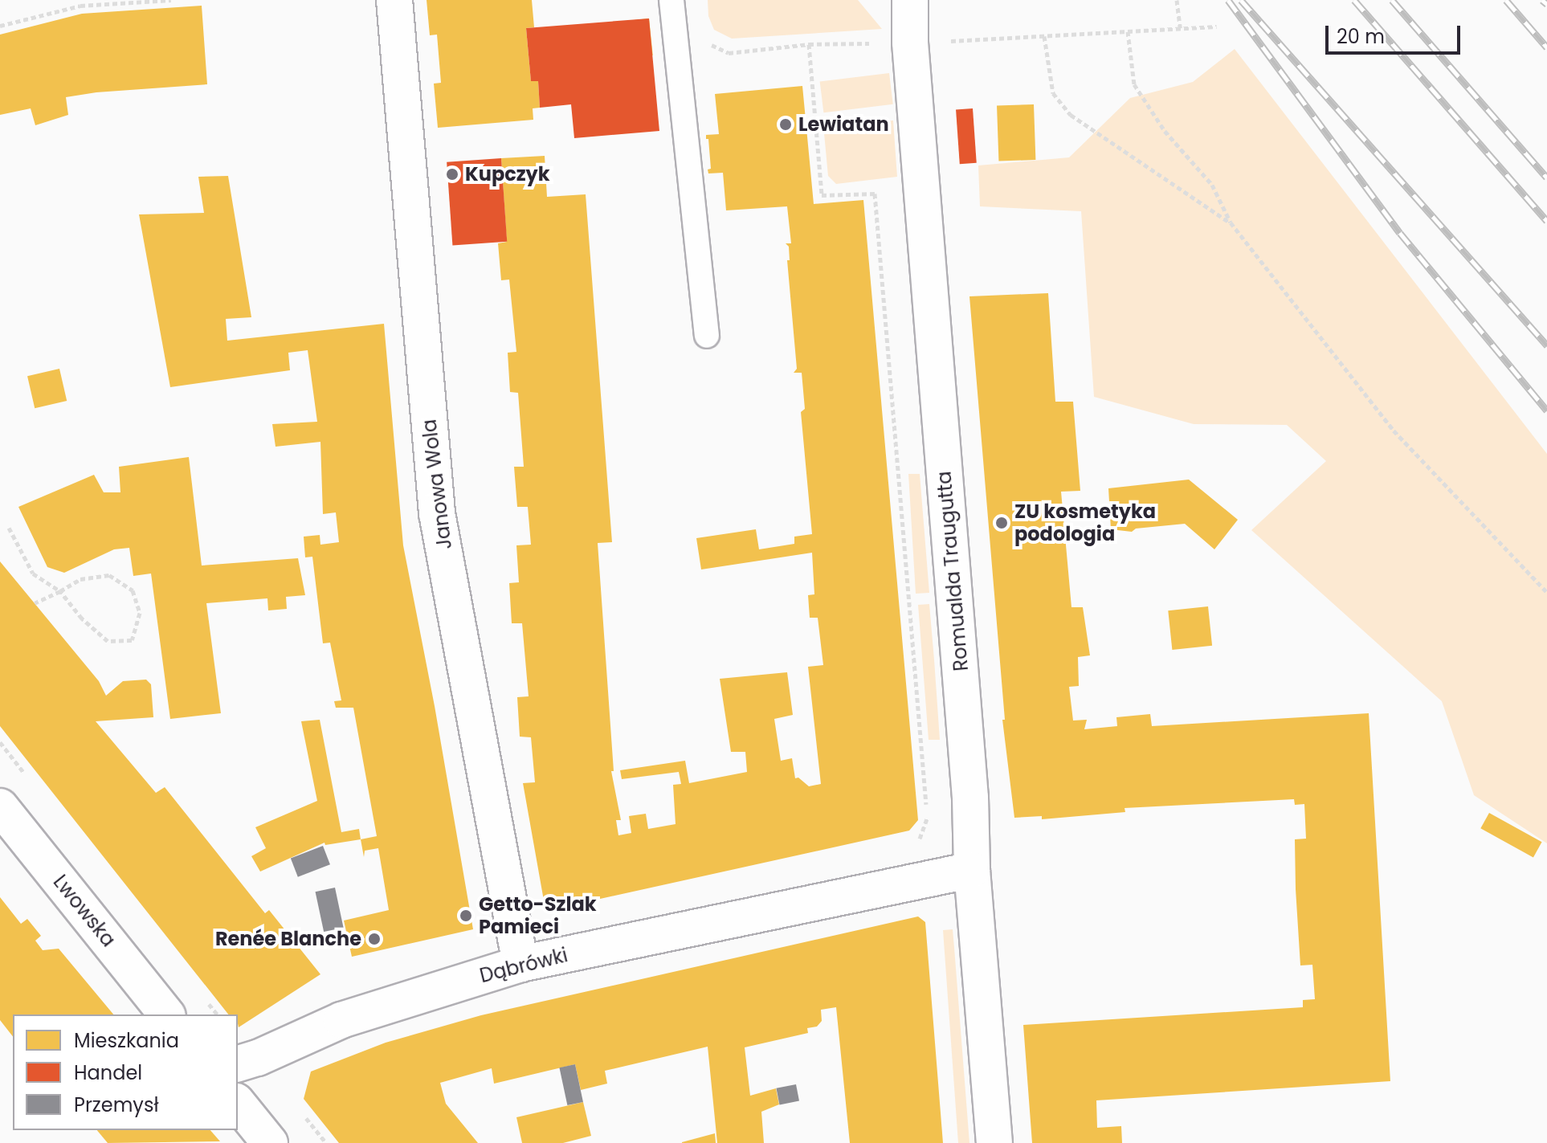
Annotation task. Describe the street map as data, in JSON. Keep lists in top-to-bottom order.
{
  "streets": {
    "street": [
      "Janowa Wola",
      "Romualda Traugutta",
      "Lwowska",
      "Dąbrówki"
    ]
  },
  "crossings": [
    ["Janowa Wola", "Dąbrówki"],
    ["Romualda Traugutta", "Dąbrówki"]
  ],
  "places": [
    "Lewiatan",
    "Kupczyk",
    "ZU kosmetyka podologia",
    "Getto-Szlak Pamieci",
    "Renée Blanche"
  ],
  "legend": ["Mieszkania", "Handel", "Przemysł"],
  "scale_bar": "20 m"
}
